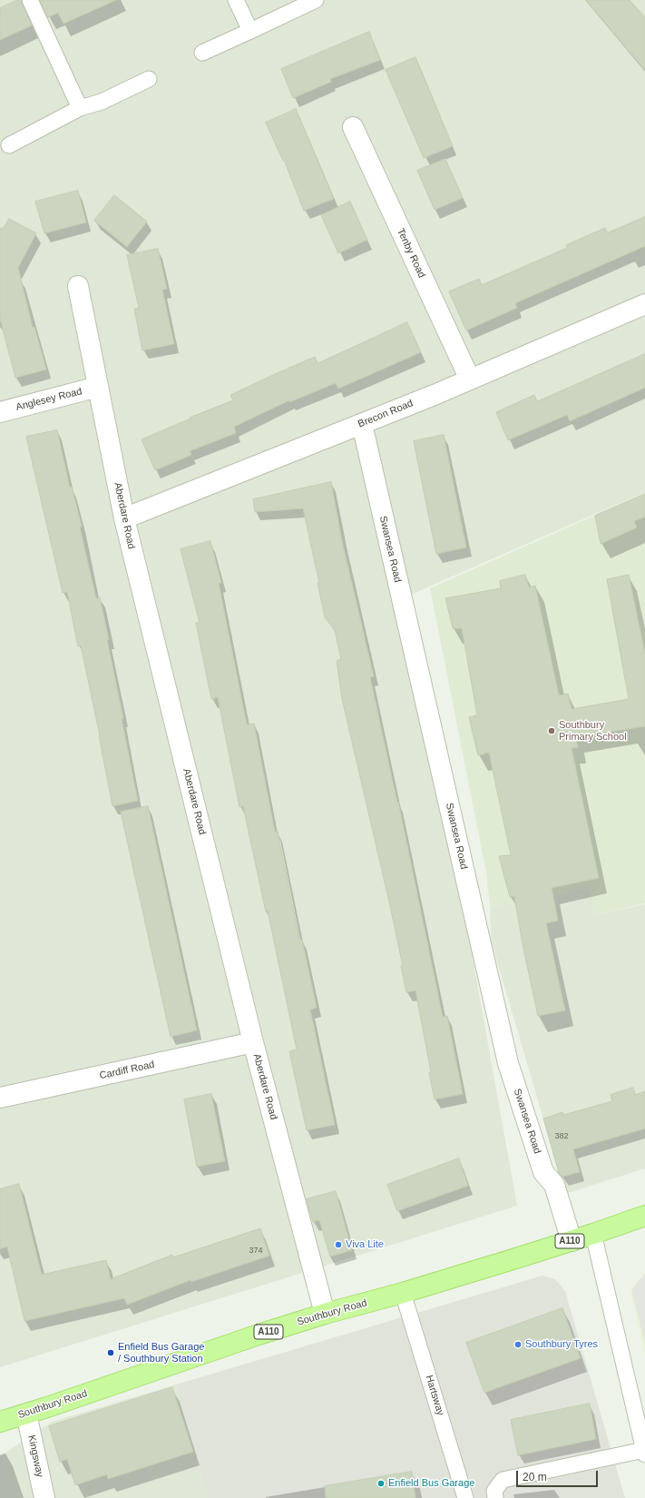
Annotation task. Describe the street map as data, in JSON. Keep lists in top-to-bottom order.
{
  "streets": {
    "main road": ["A110", "Southbury Road"],
    "street": [
      "Tenby Road",
      "Anglesey Road",
      "Brecon Road",
      "Aberdare Road",
      "Swansea Road",
      "Cardiff Road",
      "Kingsway"
    ],
    "lane": ["Hartsway"]
  },
  "crossings": [
    ["Tenby Road", "Brecon Road"],
    ["Anglesey Road", "Aberdare Road"],
    ["Brecon Road", "Aberdare Road"],
    ["Brecon Road", "Swansea Road"],
    ["Aberdare Road", "Cardiff Road"],
    ["Aberdare Road", "Southbury Road"],
    ["Swansea Road", "Southbury Road"],
    ["Southbury Road", "Hartsway"],
    ["Southbury Road", "Kingsway"]
  ],
  "places": [
    "Southbury Primary School",
    "Viva Lite",
    "Southbury Tyres",
    "Enfield Bus Garage / Southbury Station",
    "Enfield Bus Garage"
  ],
  "house_numbers": ["382", "374"],
  "scale_bar": "20 m"
}
